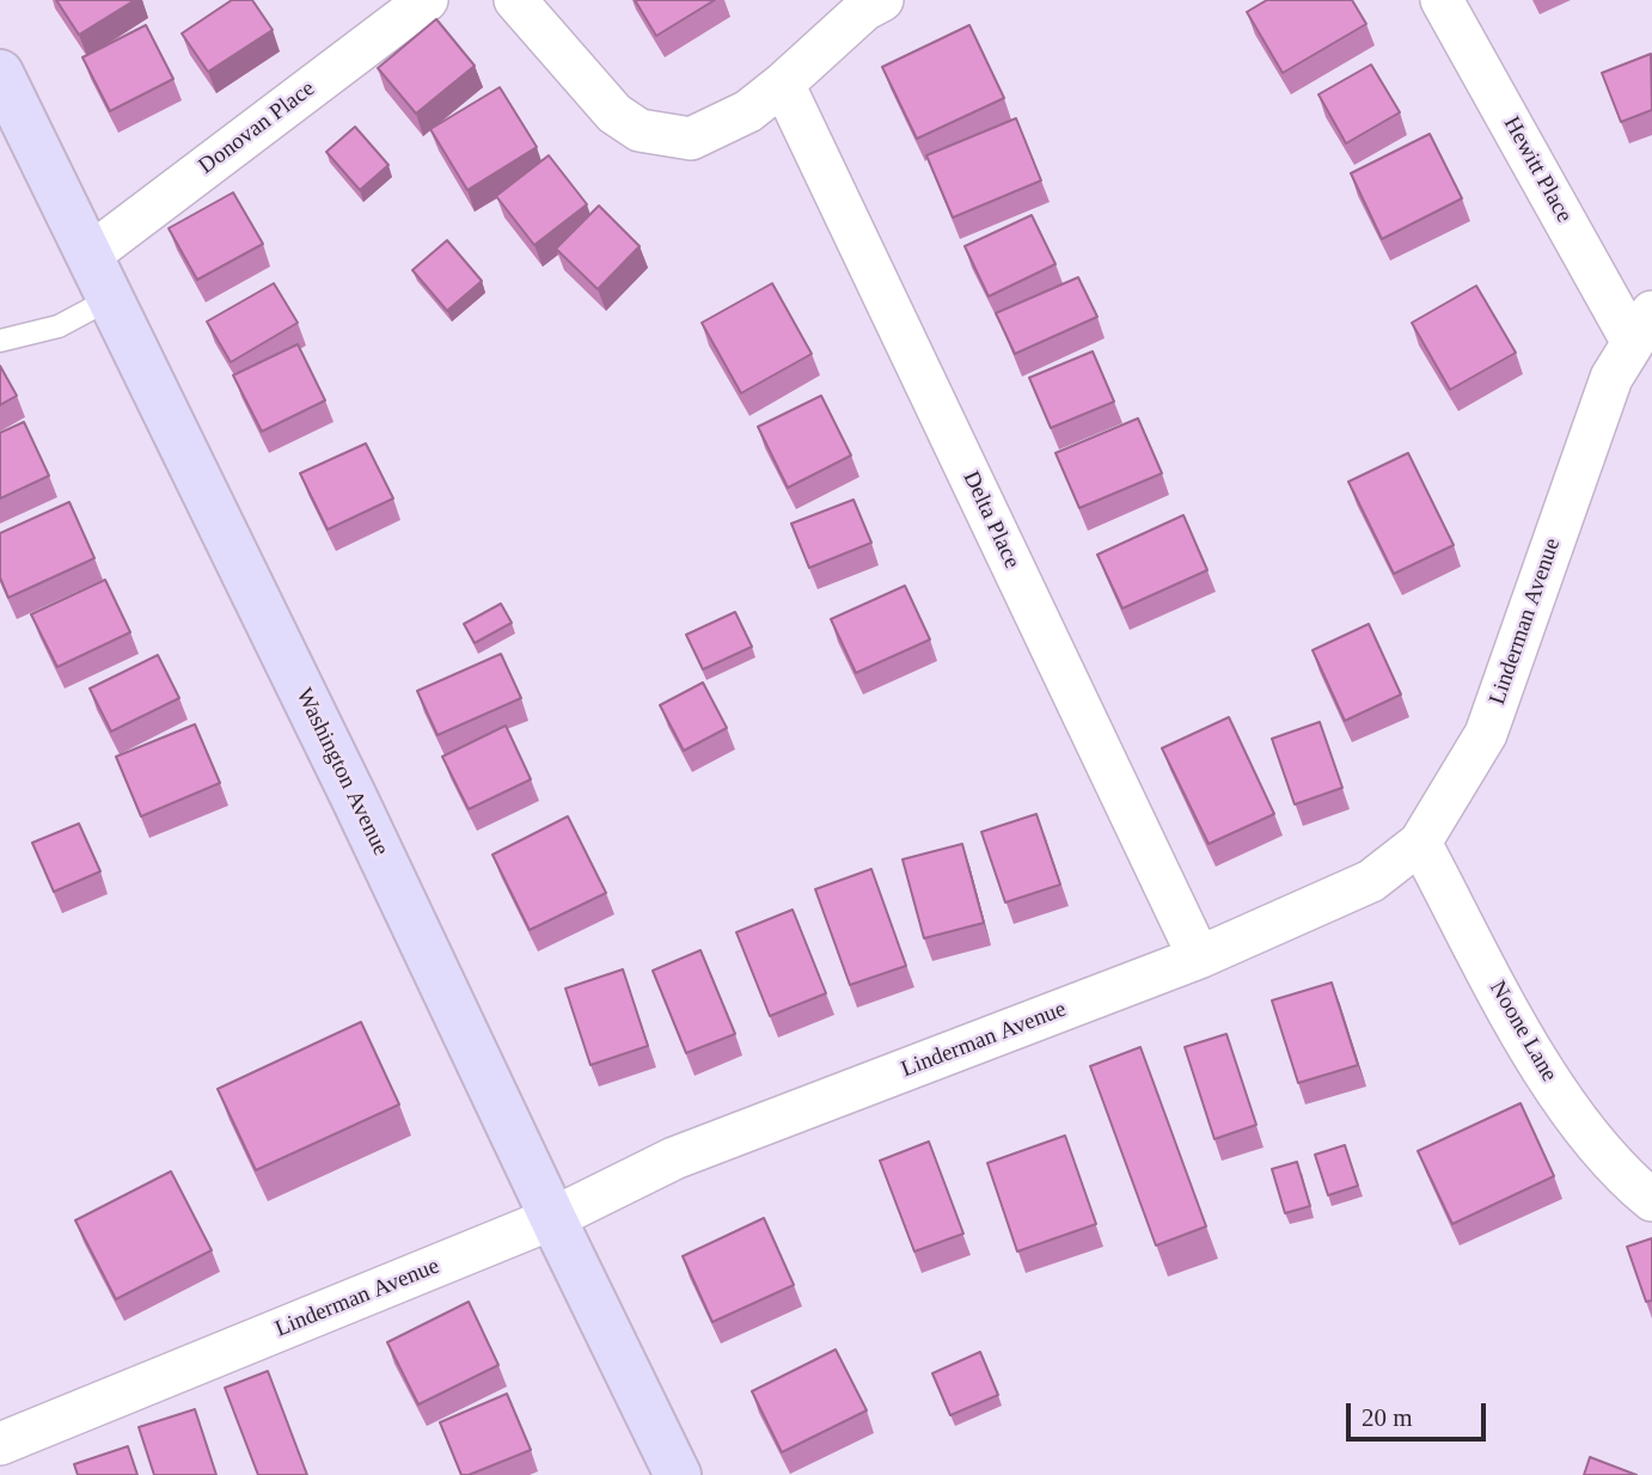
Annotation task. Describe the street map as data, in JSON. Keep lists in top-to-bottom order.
{
  "streets": {
    "main road": ["Washington Avenue"],
    "street": [
      "Donovan Place",
      "Hewitt Place",
      "Delta Place",
      "Linderman Avenue",
      "Noone Lane"
    ]
  },
  "crossings": [
    ["Donovan Place", "Washington Avenue"],
    ["Hewitt Place", "Linderman Avenue"],
    ["Delta Place", "Linderman Avenue"],
    ["Linderman Avenue", "Washington Avenue"],
    ["Linderman Avenue", "Noone Lane"]
  ],
  "scale_bar": "20 m"
}
